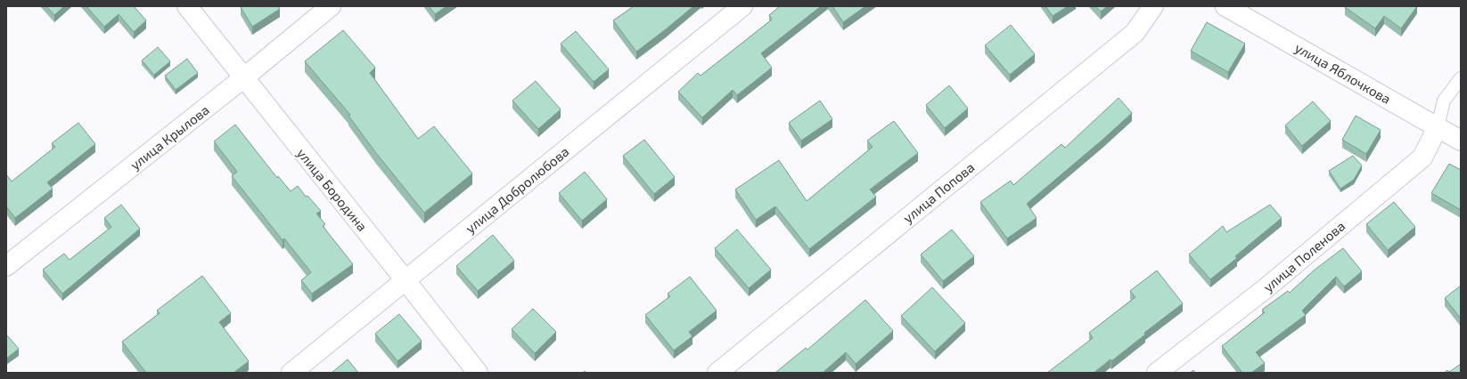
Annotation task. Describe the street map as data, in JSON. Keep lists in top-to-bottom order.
{
  "streets": {
    "street": [
      "улица Яблочкова",
      "улица Крылова",
      "улица Бородина",
      "улица Добролюбова",
      "улица Попова",
      "улица Поленова"
    ]
  },
  "crossings": [
    ["улица Яблочкова", "улица Поленова"],
    ["улица Крылова", "улица Бородина"],
    ["улица Бородина", "улица Добролюбова"]
  ]
}
